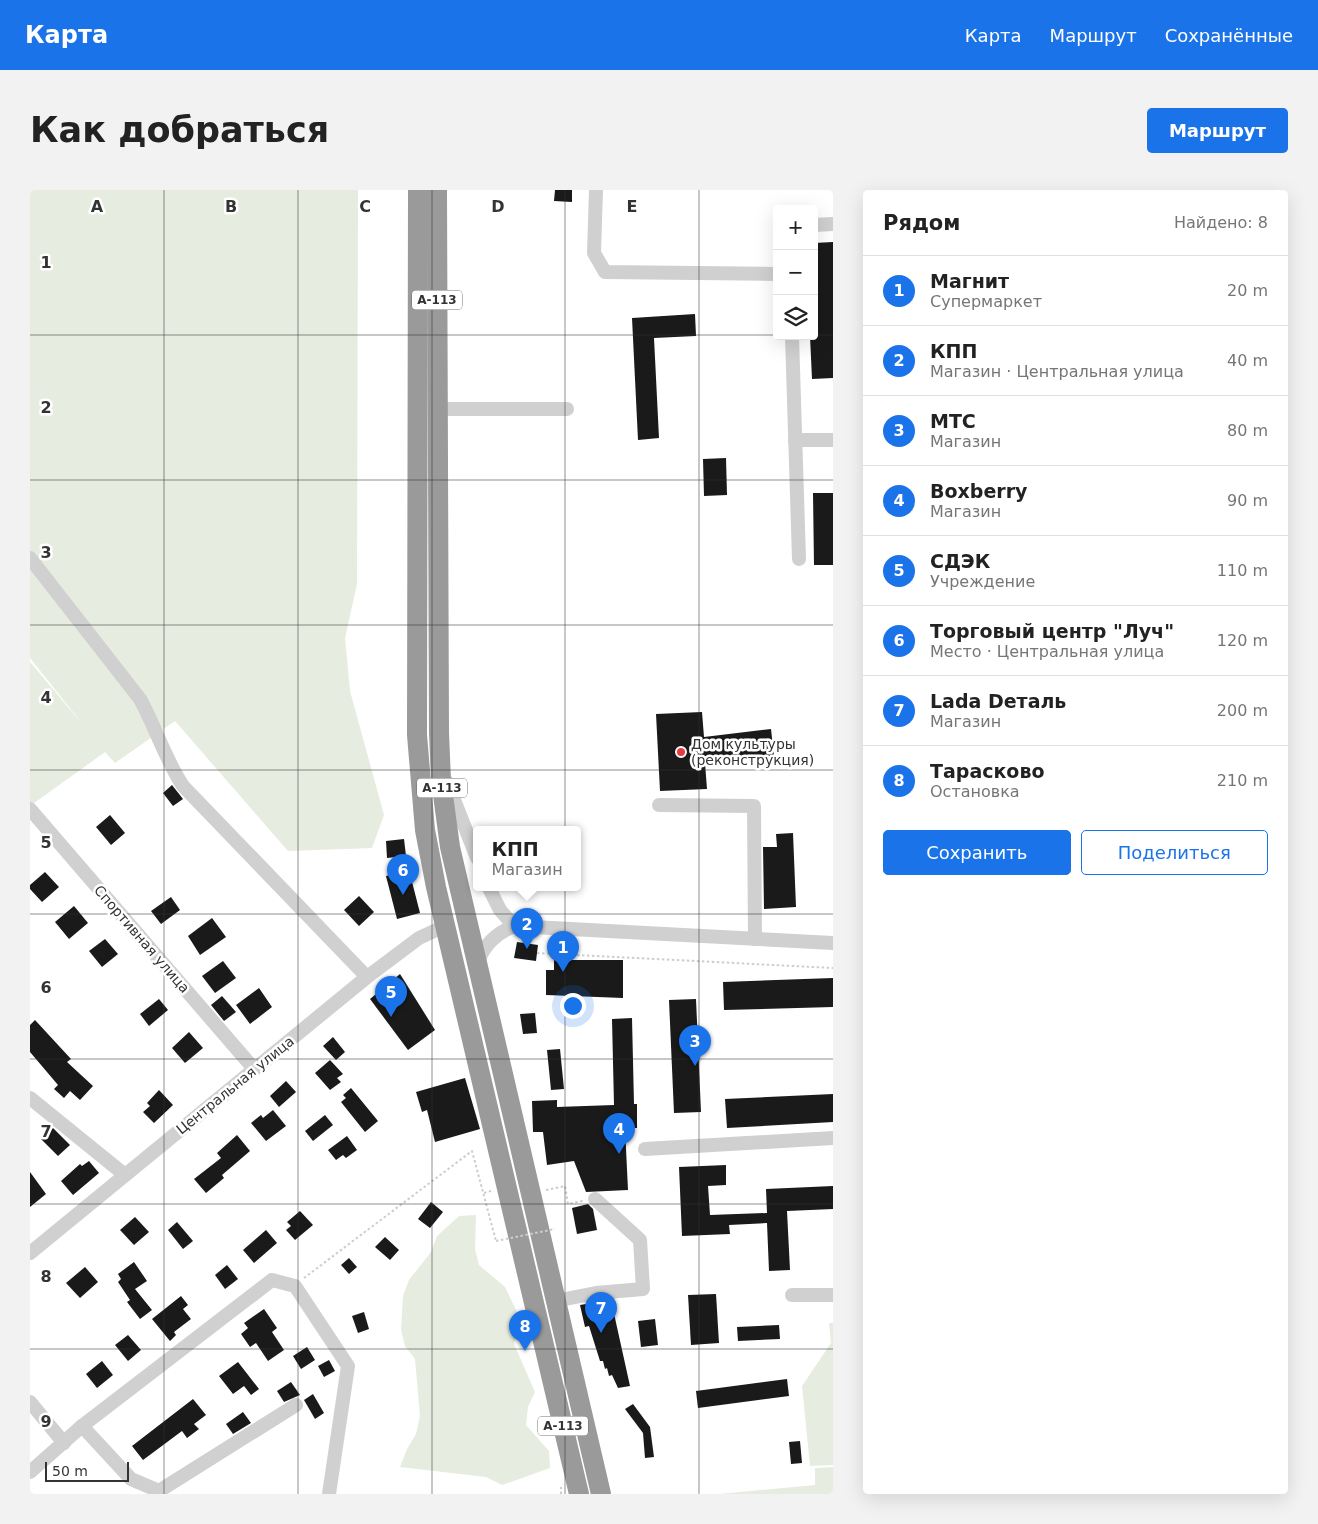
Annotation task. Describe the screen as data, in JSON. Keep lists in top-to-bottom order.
{
  "streets": {
    "highway": ["А-113"],
    "street": ["Спортивная улица", "Центральная улица"]
  },
  "crossings": [
    ["А-113", "Центральная улица"],
    ["Спортивная улица", "Центральная улица"]
  ],
  "places": ["Дом культуры (реконструкция)"],
  "scale_bar": "50 m",
  "page": {
    "header": "Карта",
    "nav": ["Карта", "Маршрут", "Сохранённые"],
    "buttons": [
      "Маршрут",
      ["Сохранить", "Поделиться"]
    ],
    "title": "Как добраться",
    "heading": ["Рядом", "Найдено: 8"],
    "map_buttons": ["+", "−"],
    "list": [
      {
        "mark": "1",
        "name": "Магнит",
        "note": "Супермаркет",
        "value": "20 m"
      },
      {
        "mark": "2",
        "name": "КПП",
        "note": "Магазин · Центральная улица",
        "value": "40 m"
      },
      {
        "mark": "3",
        "name": "МТС",
        "note": "Магазин",
        "value": "80 m"
      },
      {
        "mark": "4",
        "name": "Boxberry",
        "note": "Магазин",
        "value": "90 m"
      },
      {
        "mark": "5",
        "name": "СДЭК",
        "note": "Учреждение",
        "value": "110 m"
      },
      {
        "mark": "6",
        "name": "Торговый центр \"Луч\"",
        "note": "Место · Центральная улица",
        "value": "120 m"
      },
      {
        "mark": "7",
        "name": "Lada Dеталь",
        "note": "Магазин",
        "value": "200 m"
      },
      {
        "mark": "8",
        "name": "Тарасково",
        "note": "Остановка",
        "value": "210 m"
      }
    ],
    "popup": ["КПП", "Магазин"],
    "pins": [
      "6",
      "2",
      "1",
      "5",
      "3",
      "4",
      "7",
      "8"
    ],
    "scale": "50 m"
  },
  "grid": {
    "columns": [
      "A",
      "B",
      "C",
      "D",
      "E"
    ],
    "rows": [
      "1",
      "2",
      "3",
      "4",
      "5",
      "6",
      "7",
      "8",
      "9"
    ]
  }
}
